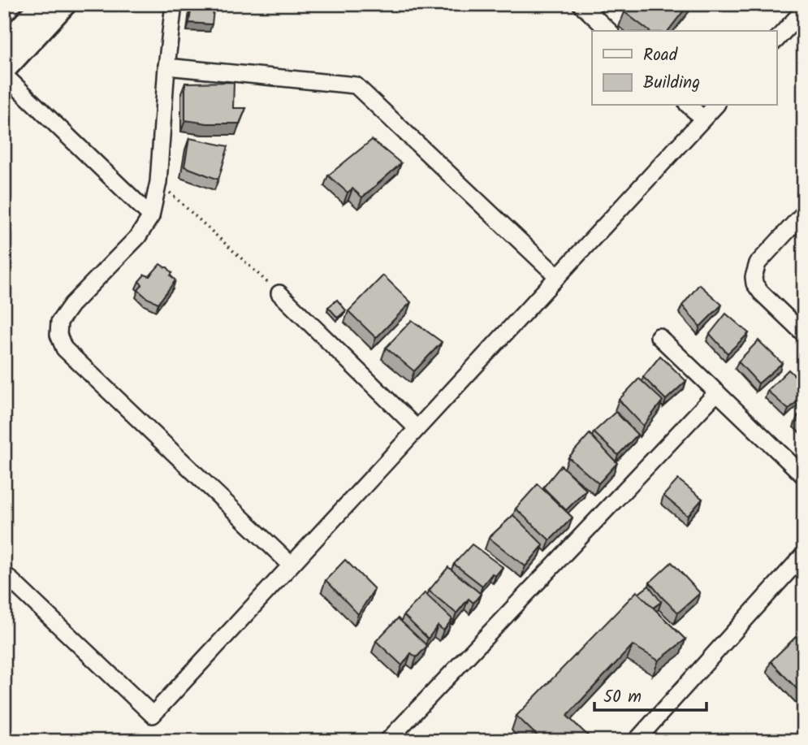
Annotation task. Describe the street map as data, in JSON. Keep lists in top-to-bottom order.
{
  "legend": ["Road", "Building"],
  "scale_bar": "50 m"
}
